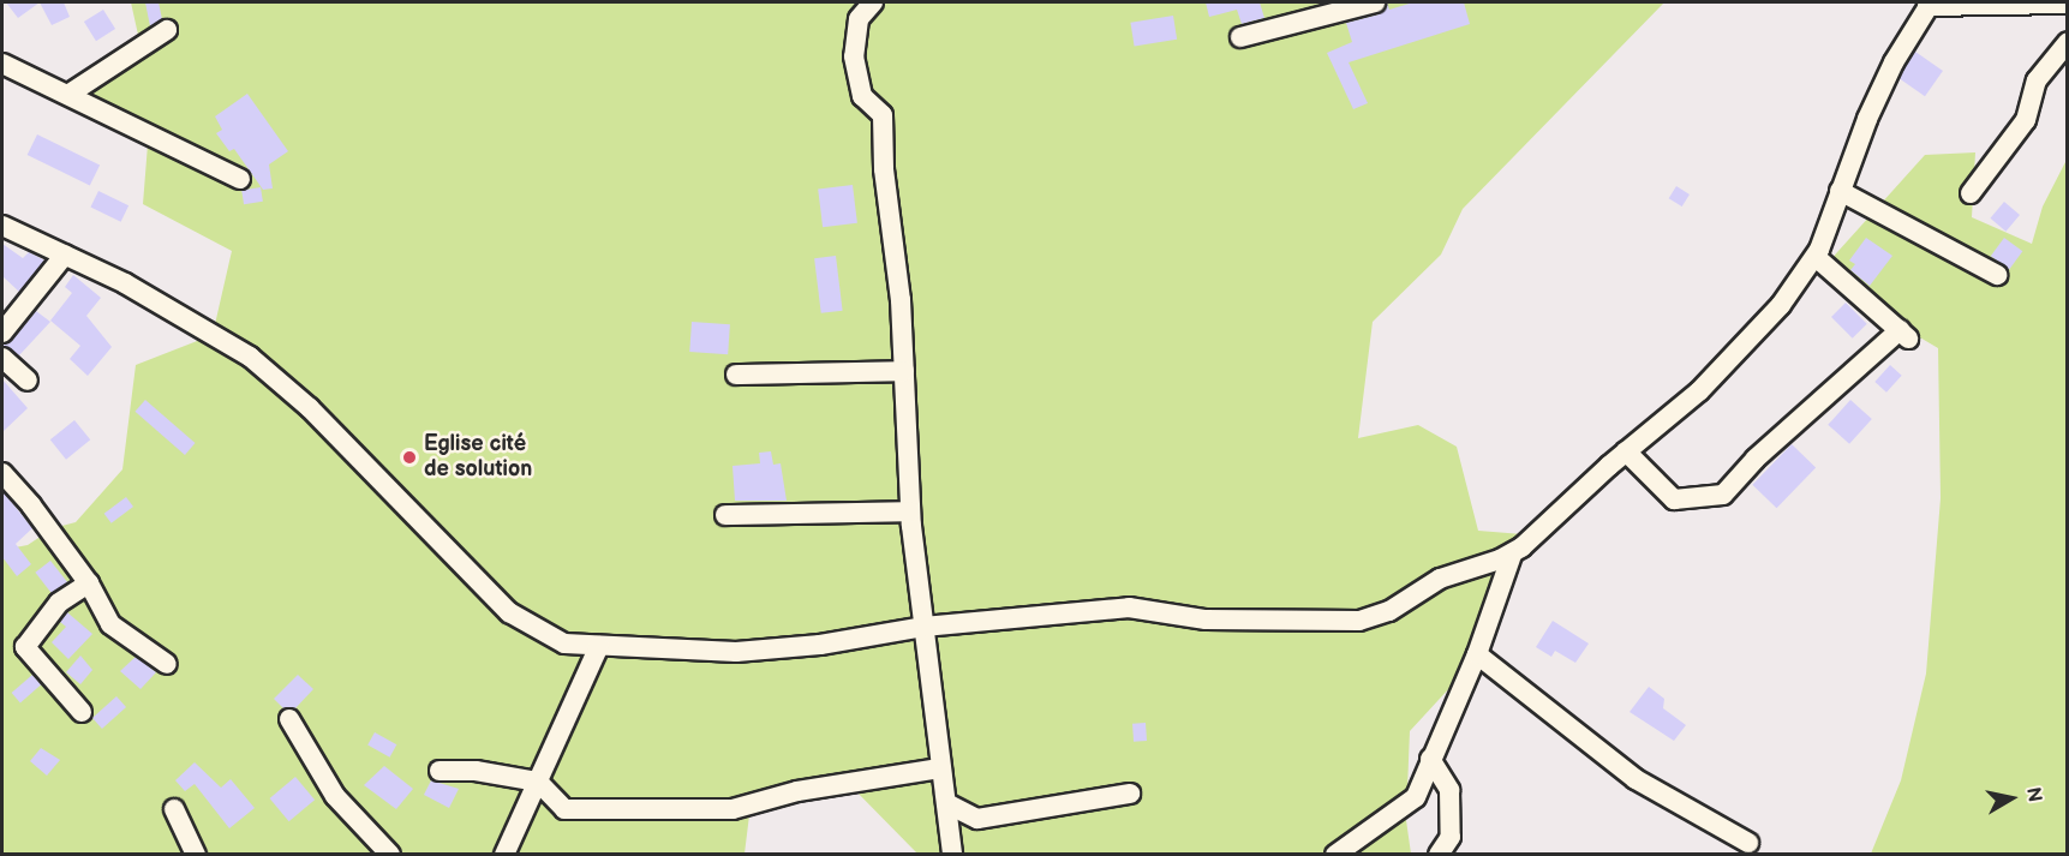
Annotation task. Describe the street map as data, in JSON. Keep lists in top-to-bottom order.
{
  "places": ["Eglise cité de solution"],
  "north": "right"
}
